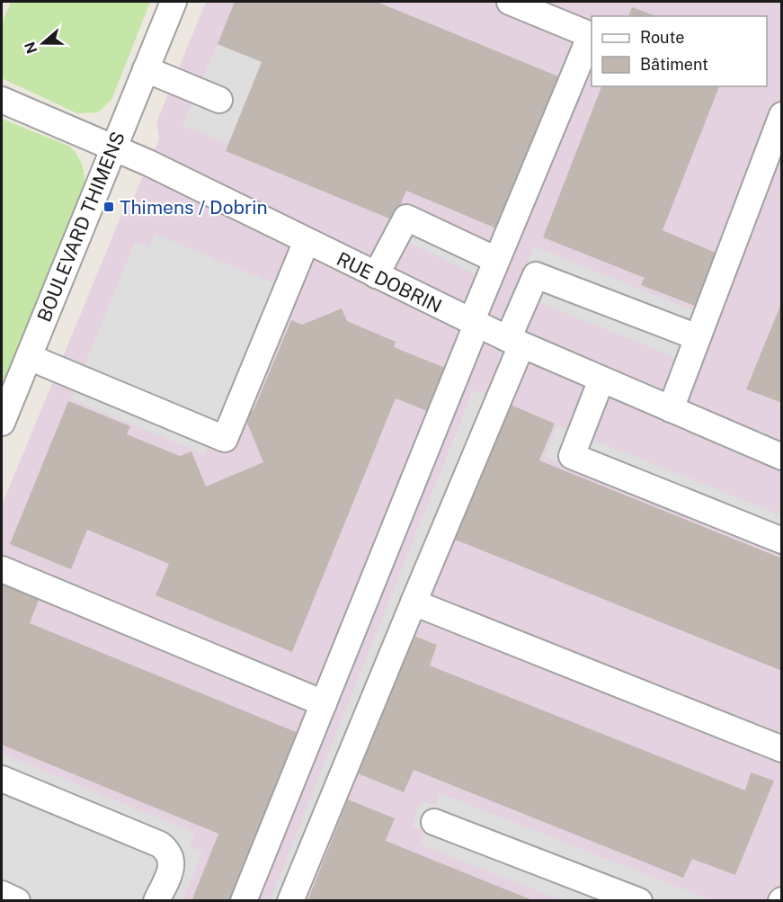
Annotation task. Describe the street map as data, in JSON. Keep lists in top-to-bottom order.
{
  "streets": {
    "street": ["BOULEVARD THIMENS", "RUE DOBRIN"]
  },
  "crossings": [
    ["BOULEVARD THIMENS", "RUE DOBRIN"]
  ],
  "places": {
    "transit": ["Thimens / Dobrin"]
  },
  "legend": ["Route", "Bâtiment"],
  "north": "left"
}
